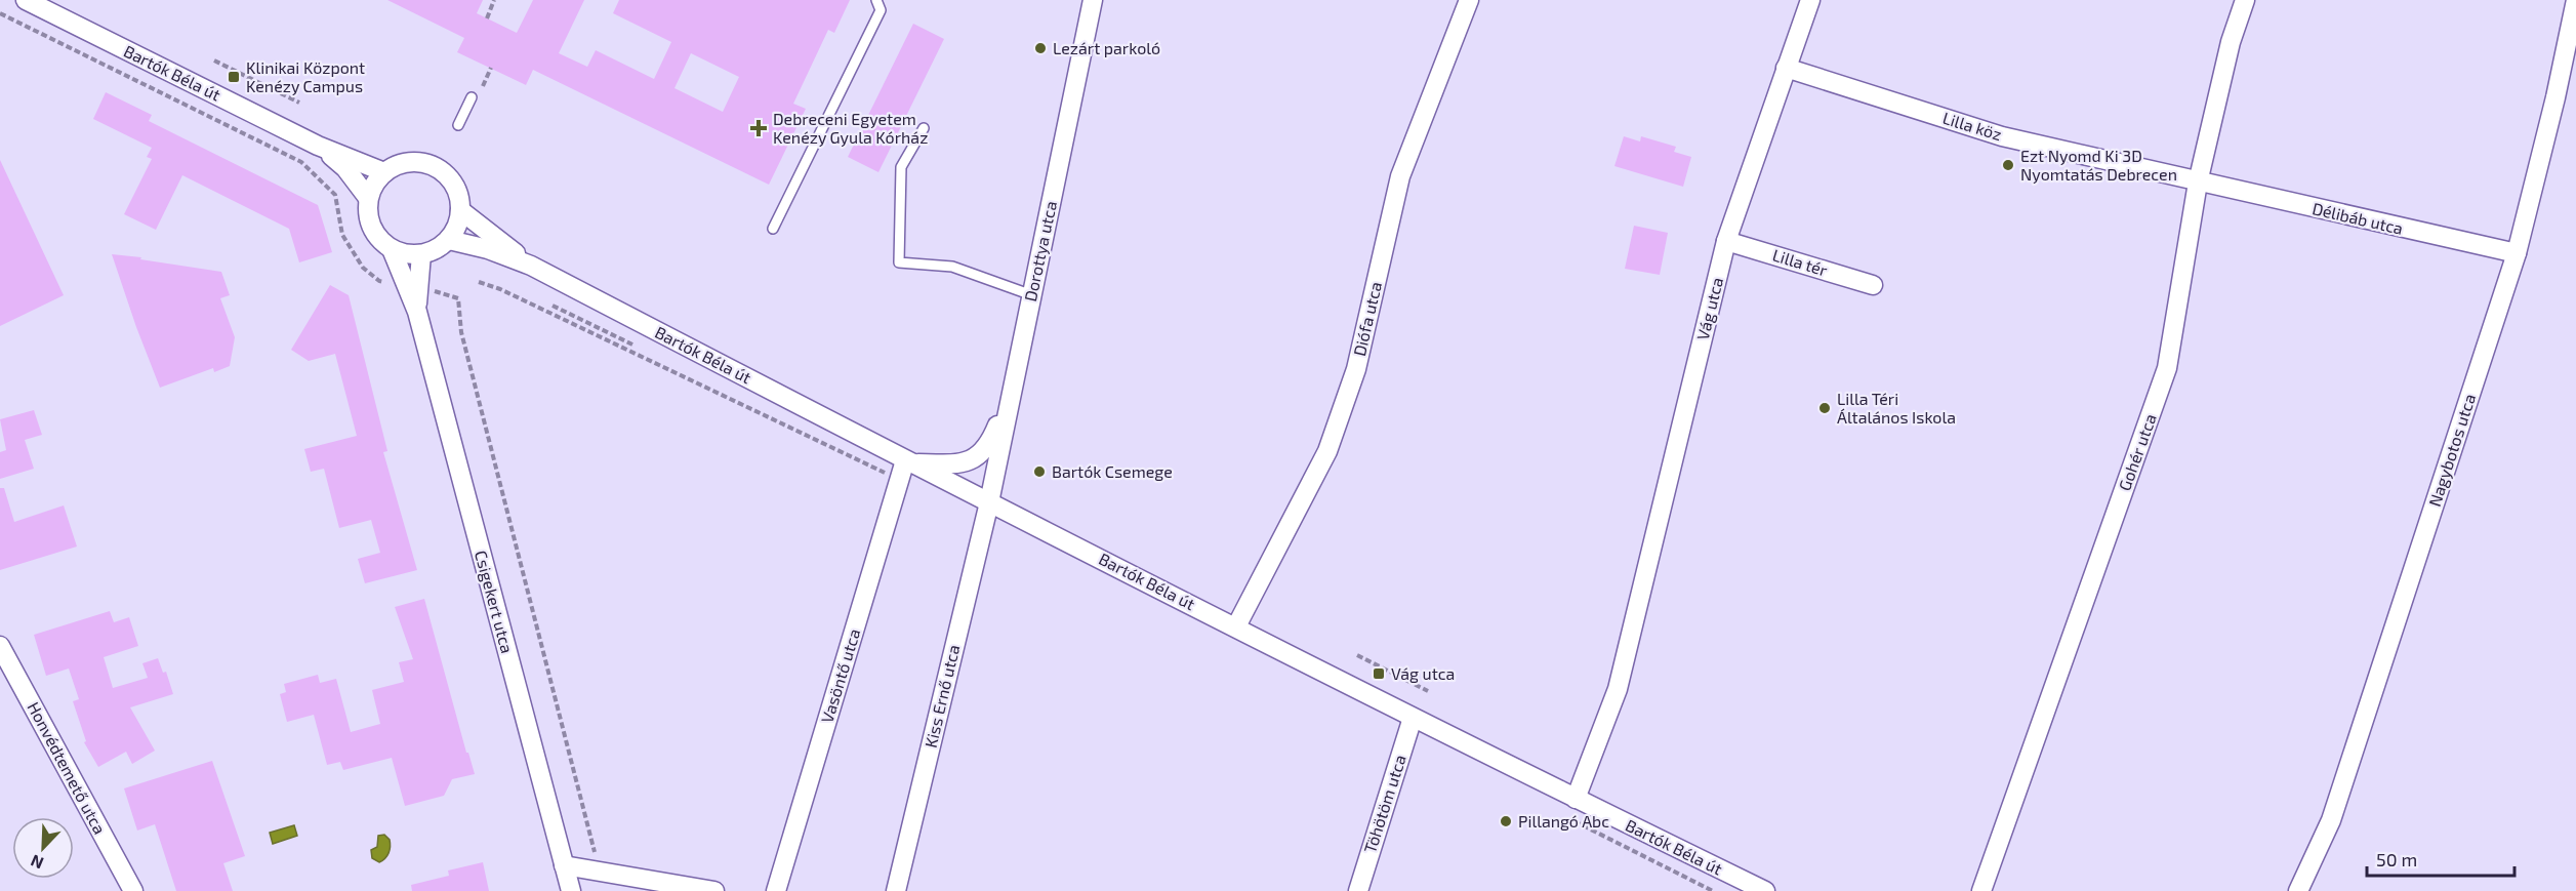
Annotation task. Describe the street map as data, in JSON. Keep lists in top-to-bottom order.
{
  "streets": {
    "street": [
      "Bartók Béla út",
      "Lilla köz",
      "Délibáb utca",
      "Dorottya utca",
      "Lilla tér",
      "Vág utca",
      "Diófa utca",
      "Nagybotos utca",
      "Gohér utca",
      "Csigekert utca",
      "Vasöntő utca",
      "Kiss Ernő utca",
      "Honvédtemető utca",
      "Töhötöm utca"
    ]
  },
  "crossings": [
    ["Bartók Béla út", "Dorottya utca"],
    ["Bartók Béla út", "Vág utca"],
    ["Bartók Béla út", "Diófa utca"],
    ["Bartók Béla út", "Vasöntő utca"],
    ["Bartók Béla út", "Kiss Ernő utca"],
    ["Bartók Béla út", "Töhötöm utca"],
    ["Lilla köz", "Délibáb utca"],
    ["Lilla köz", "Vág utca"],
    ["Lilla köz", "Gohér utca"],
    ["Délibáb utca", "Nagybotos utca"],
    ["Délibáb utca", "Gohér utca"],
    ["Dorottya utca", "Kiss Ernő utca"],
    ["Lilla tér", "Vág utca"]
  ],
  "places": {
    "other": [
      "Lezárt parkoló",
      "Ezt Nyomd Ki 3D Nyomtatás Debrecen",
      "Lilla Téri Általános Iskola",
      "Bartók Csemege",
      "Pillangó Abc"
    ],
    "transit": ["Klinikai Központ Kenézy Campus", "Vág utca"],
    "health": ["Debreceni Egyetem Kenézy Gyula Kórház"]
  },
  "scale_bar": "50 m",
  "north": "bottom left"
}
